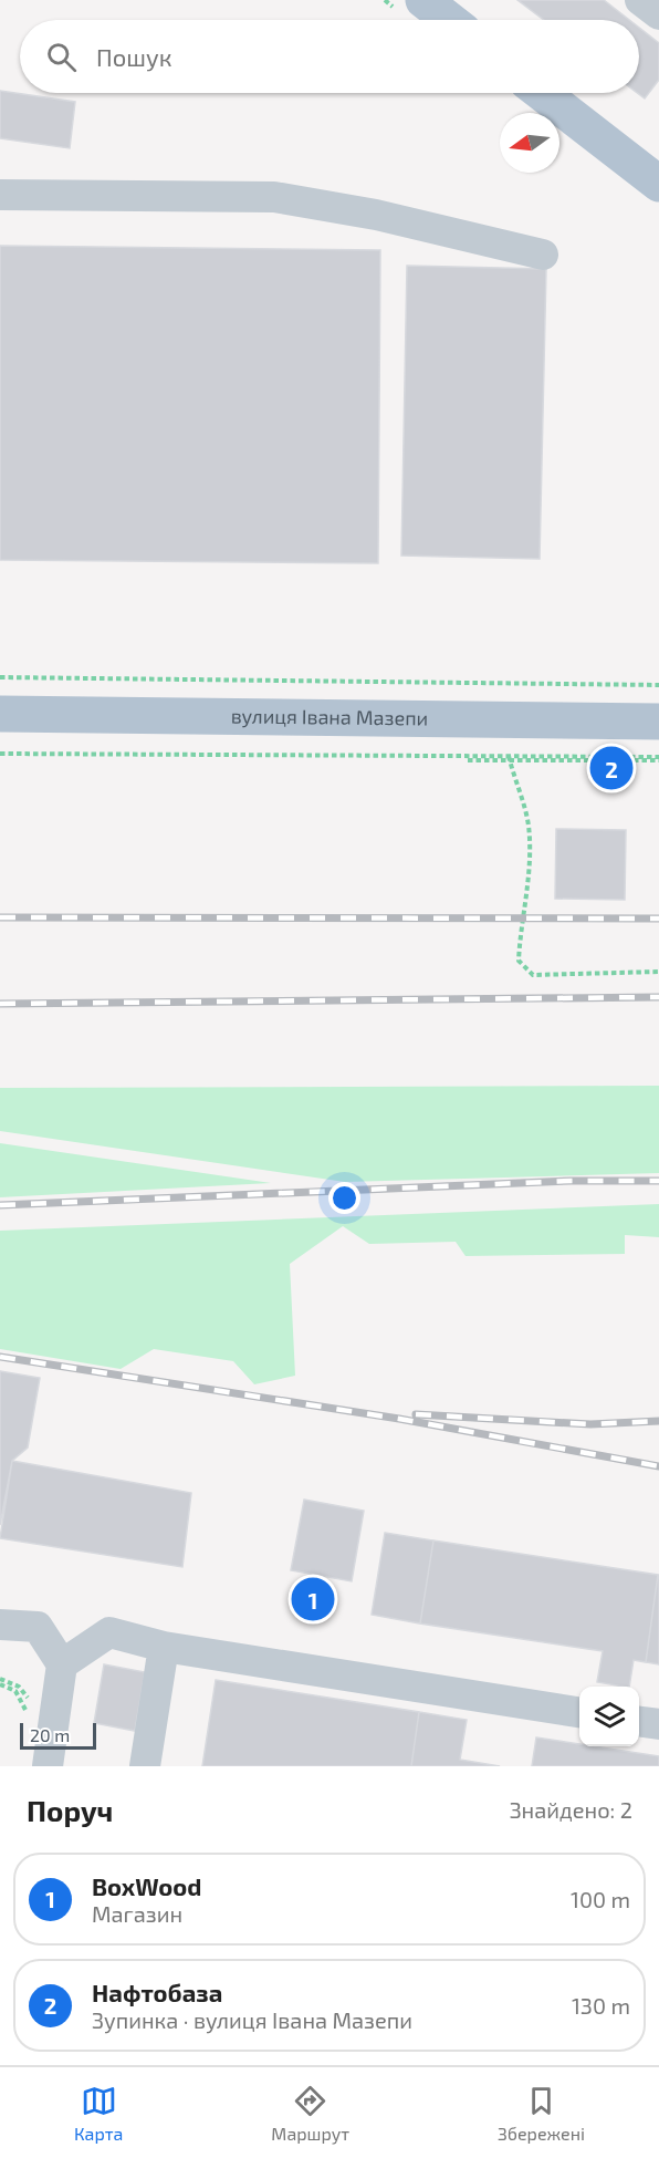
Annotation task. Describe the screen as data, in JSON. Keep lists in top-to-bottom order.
{
  "streets": {
    "main road": ["вулиця Івана Мазепи"]
  },
  "scale_bar": "20 m",
  "north": "left",
  "page": {
    "search": "Пошук",
    "pins": ["2", "1"],
    "scale": "20 m",
    "heading": ["Поруч", "Знайдено: 2"],
    "list": [
      {
        "mark": "1",
        "name": "BoxWood",
        "note": "Магазин",
        "value": "100 m"
      },
      {
        "mark": "2",
        "name": "Нафтобаза",
        "note": "Зупинка · вулиця Івана Мазепи",
        "value": "130 m"
      }
    ],
    "nav": ["Карта", "Маршрут", "Збережені"]
  }
}
